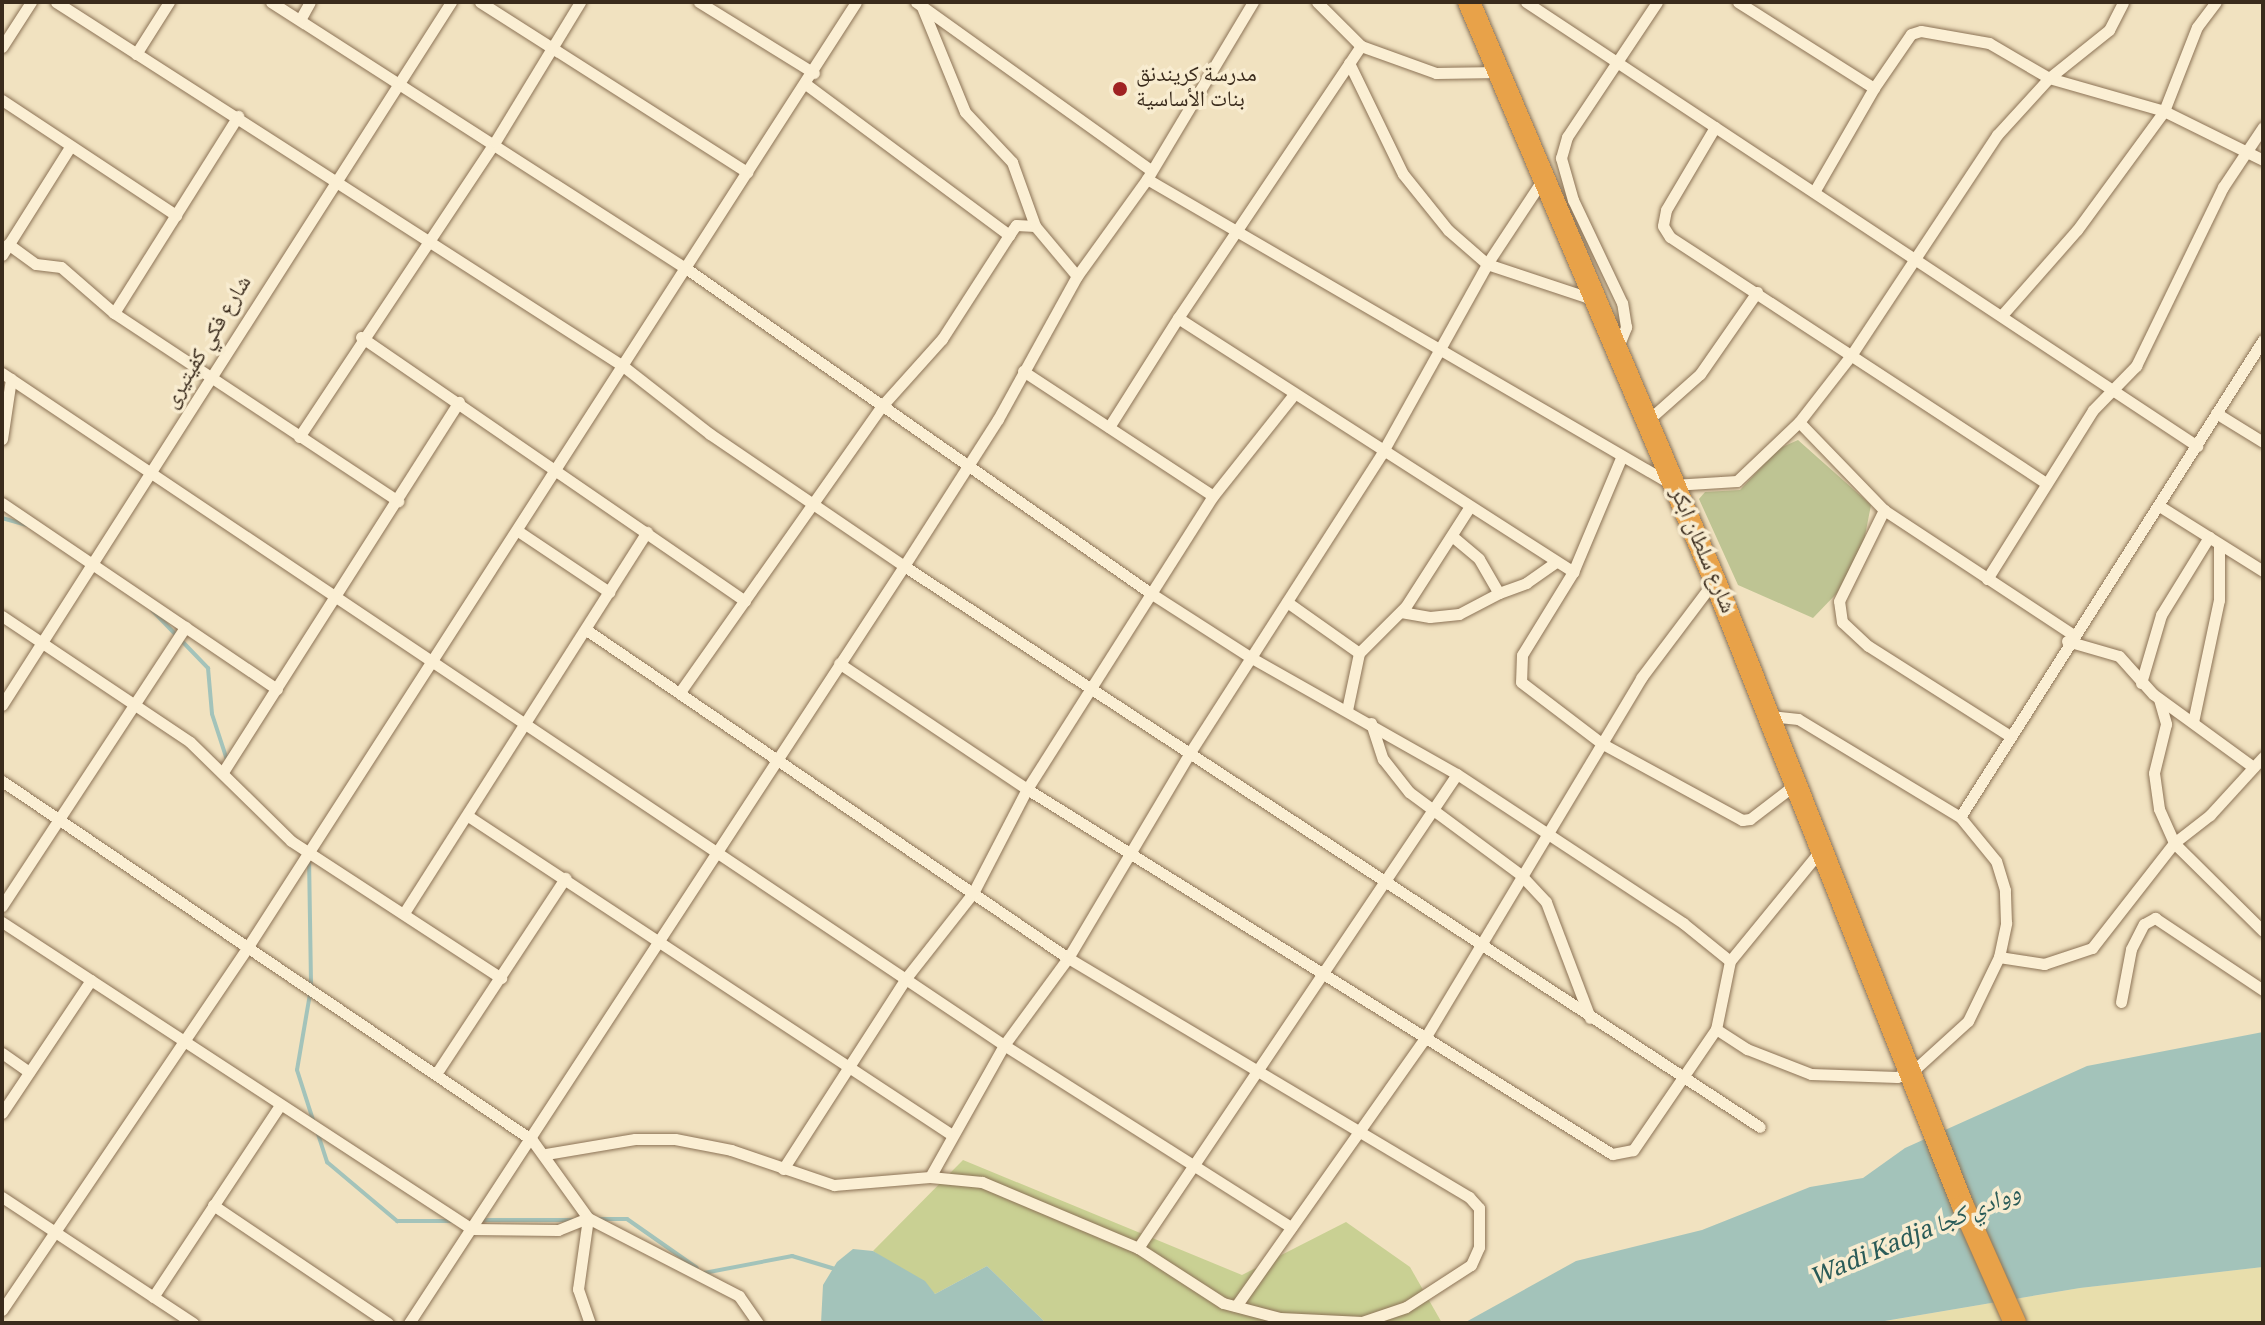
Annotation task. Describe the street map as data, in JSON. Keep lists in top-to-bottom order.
{
  "streets": {
    "highway": ["شارع سلطان ابكر"],
    "street": ["شارع فكي كفيتيرى"]
  },
  "water": ["Wadi Kadja ووادي كجا"],
  "places": ["مدرسة كريندنق بنات الأساسية"]
}
